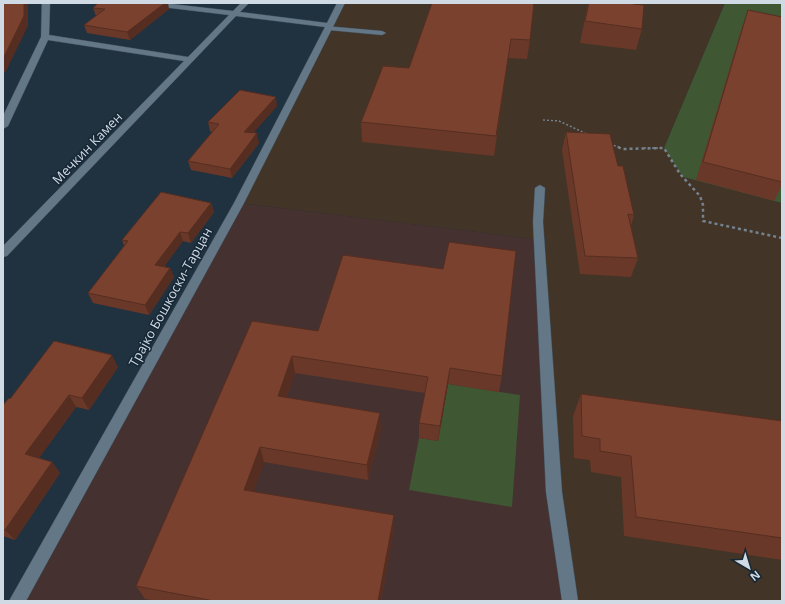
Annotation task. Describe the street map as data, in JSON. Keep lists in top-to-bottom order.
{
  "streets": {
    "street": ["Мечкин Камен", "Трајко Бошкоски-Тарцан"]
  },
  "north": "bottom right"
}
